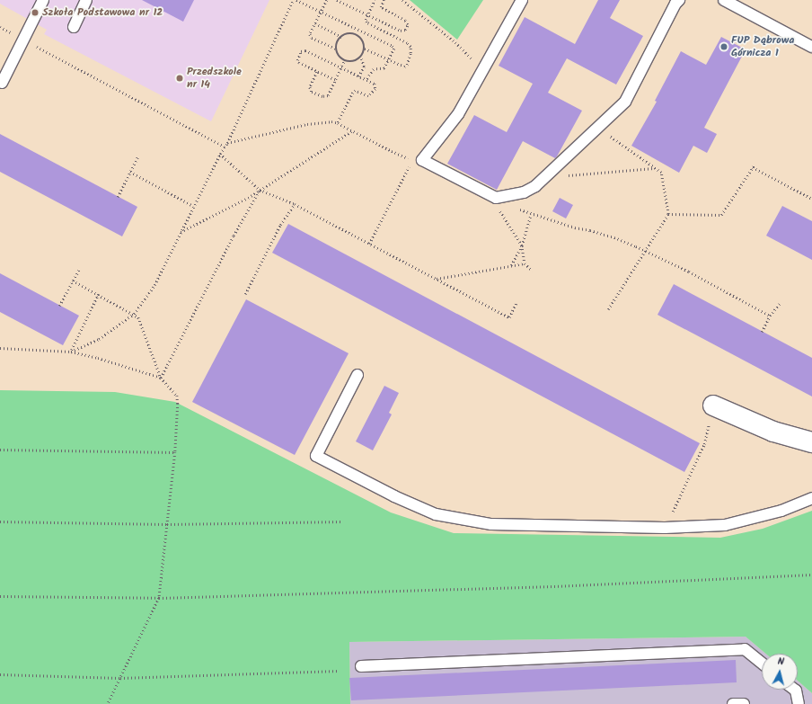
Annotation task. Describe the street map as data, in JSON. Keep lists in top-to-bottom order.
{
  "places": ["Szkoła Podstawowa nr 12", "FUP Dąbrowa Górnicza 1", "Przedszkole nr 14"],
  "north": "top"
}
